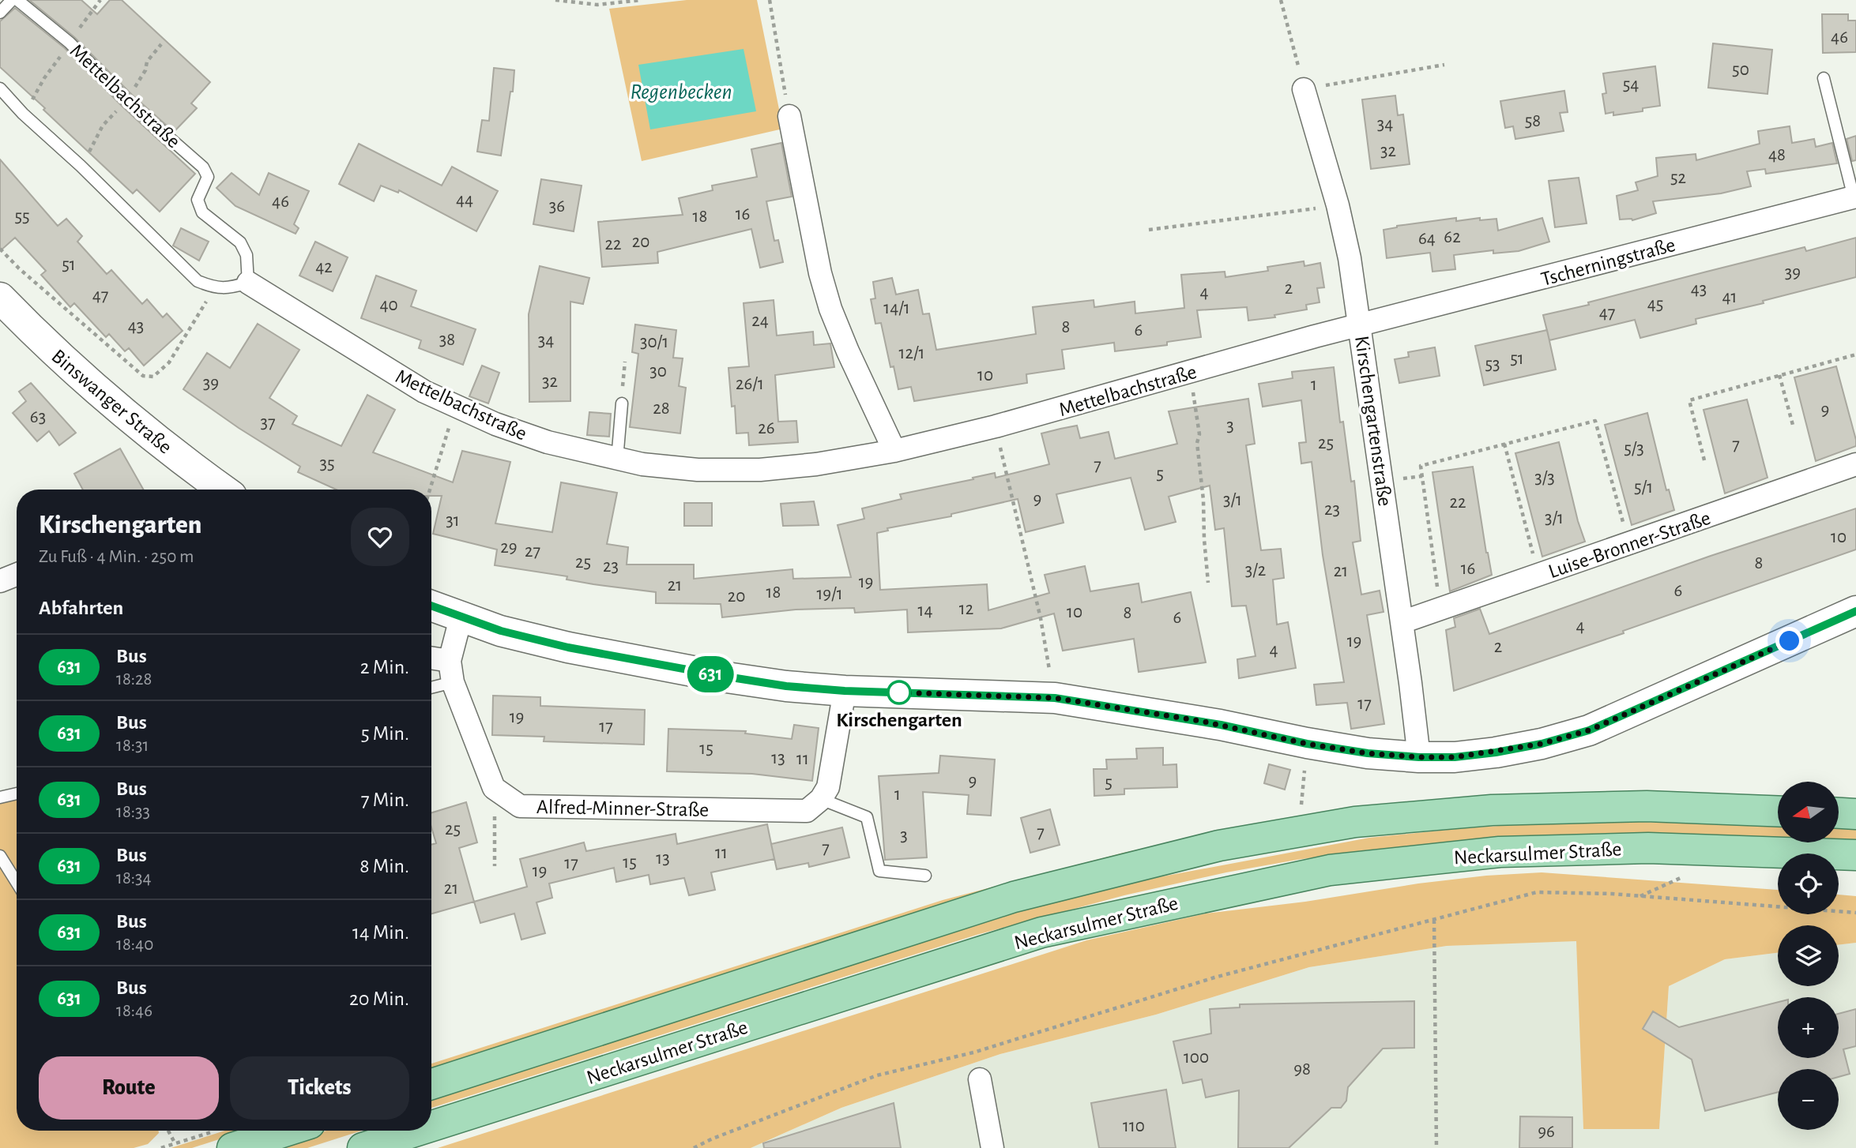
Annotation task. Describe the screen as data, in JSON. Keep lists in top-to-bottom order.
{
  "streets": {
    "main road": ["Binswanger Straße", "Neckarsulmer Straße"],
    "street": [
      "Mettelbachstraße",
      "Tscherningstraße",
      "Kirschengartenstraße",
      "Luise-Bronner-Straße",
      "Alfred-Minner-Straße"
    ]
  },
  "crossings": [
    ["Mettelbachstraße", "Tscherningstraße"],
    ["Mettelbachstraße", "Kirschengartenstraße"],
    ["Tscherningstraße", "Kirschengartenstraße"],
    ["Kirschengartenstraße", "Luise-Bronner-Straße"]
  ],
  "water": ["Regenbecken"],
  "places": ["Kirschengarten"],
  "lines": ["bus line 631"],
  "house_numbers": [
    "46",
    "50",
    "54",
    "58",
    "34",
    "32",
    "48",
    "52",
    "44",
    "46",
    "36",
    "16",
    "55",
    "18",
    "62",
    "64",
    "20",
    "22",
    "51",
    "42",
    "39",
    "2",
    "43",
    "4",
    "47",
    "41",
    "45",
    "40",
    "14/1",
    "47",
    "24",
    "43",
    "8",
    "6",
    "38",
    "34",
    "30/1",
    "12/1",
    "51",
    "53",
    "30",
    "10",
    "32",
    "39",
    "26/1",
    "1",
    "28",
    "9",
    "63",
    "37",
    "3",
    "26",
    "25",
    "7",
    "5/3",
    "35",
    "7",
    "5",
    "3/3",
    "5/1",
    "9",
    "3/1",
    "22",
    "23",
    "3/1",
    "31",
    "10",
    "29",
    "27",
    "25",
    "8",
    "23",
    "16",
    "3/2",
    "21",
    "19",
    "21",
    "6",
    "18",
    "19/1",
    "20",
    "12",
    "14",
    "10",
    "8",
    "6",
    "4",
    "19",
    "2",
    "4",
    "17",
    "19",
    "17",
    "15",
    "13",
    "11",
    "9",
    "5",
    "1",
    "25",
    "7",
    "3",
    "7",
    "11",
    "13",
    "15",
    "17",
    "19",
    "21",
    "100",
    "98",
    "110",
    "96"
  ],
  "north": "left",
  "page": {
    "on_map": "631",
    "heading": [
      ["Kirschengarten", "Zu Fuß · 4 Min. · 250 m"],
      "Abfahrten"
    ],
    "list": [
      {
        "mark": "631",
        "name": "Bus",
        "note": "18:28",
        "value": "2 Min."
      },
      {
        "mark": "631",
        "name": "Bus",
        "note": "18:31",
        "value": "5 Min."
      },
      {
        "mark": "631",
        "name": "Bus",
        "note": "18:33",
        "value": "7 Min."
      },
      {
        "mark": "631",
        "name": "Bus",
        "note": "18:34",
        "value": "8 Min."
      },
      {
        "mark": "631",
        "name": "Bus",
        "note": "18:40",
        "value": "14 Min."
      },
      {
        "mark": "631",
        "name": "Bus",
        "note": "18:46",
        "value": "20 Min."
      }
    ],
    "map_buttons": ["+", "−"],
    "buttons": ["Route", "Tickets"]
  }
}
